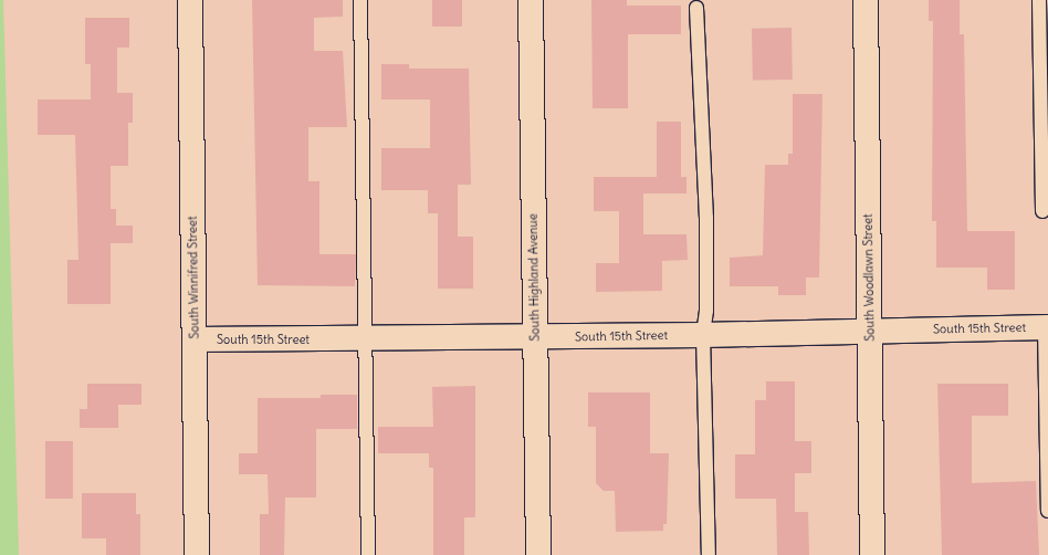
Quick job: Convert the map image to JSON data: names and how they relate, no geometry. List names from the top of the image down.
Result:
{
  "streets": {
    "street": [
      "South Winnifred Street",
      "South Highland Avenue",
      "South Woodlawn Street",
      "South 15th Street"
    ]
  },
  "crossings": [
    ["South Winnifred Street", "South 15th Street"],
    ["South Highland Avenue", "South 15th Street"],
    ["South Woodlawn Street", "South 15th Street"]
  ]
}
